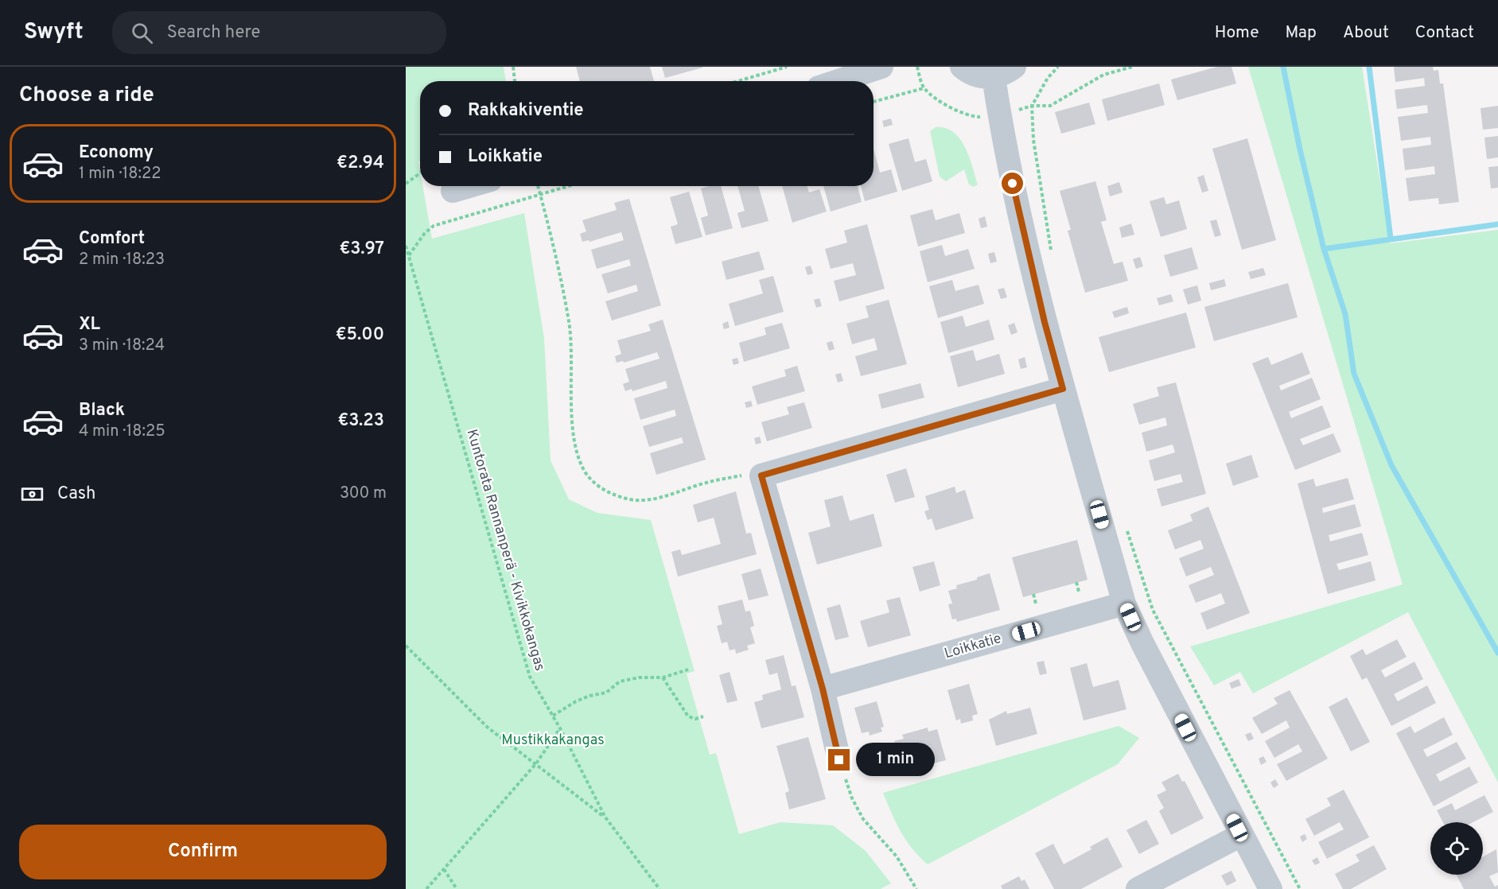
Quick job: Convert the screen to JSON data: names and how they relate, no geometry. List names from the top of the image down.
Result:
{
  "streets": {
    "street": ["Loikkatie"],
    "path": ["Kuntorata Rannanperä - Kivikkokangas"]
  },
  "parks": ["Mustikkakangas"],
  "page": {
    "header": "Swyft",
    "search": "Search here",
    "nav": [
      "Home",
      "Map",
      "About",
      "Contact"
    ],
    "heading": "Choose a ride",
    "banner": ["Rakkakiventie", "Loikkatie"],
    "list": [
      {
        "name": "Economy",
        "note": "1 min · 18:22",
        "value": "€2.94"
      },
      {
        "name": "Comfort",
        "note": "2 min · 18:23",
        "value": "€3.97"
      },
      {
        "name": "XL",
        "note": "3 min · 18:24",
        "value": "€5.00"
      },
      {
        "name": "Black",
        "note": "4 min · 18:25",
        "value": "€3.23"
      }
    ],
    "pay": ["Cash", "300 m"],
    "bubble": "1 min",
    "buttons": "Confirm"
  }
}
